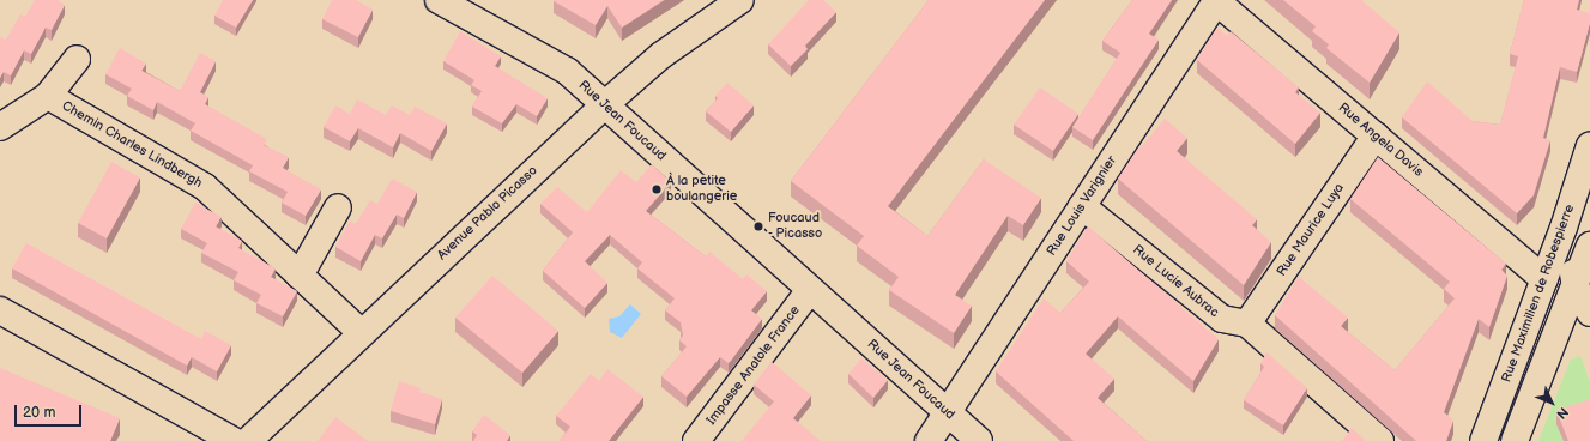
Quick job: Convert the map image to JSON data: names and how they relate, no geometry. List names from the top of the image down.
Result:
{
  "streets": {
    "street": [
      "Rue Jean Foucaud",
      "Rue Angela Davis",
      "Chemin Charles Lindbergh",
      "Rue Louis Varignier",
      "Avenue Pablo Picasso",
      "Rue Maurice Luya",
      "Rue Lucie Aubrac",
      "Rue Maximilien de Robespierre",
      "Impasse Anatole France"
    ]
  },
  "crossings": [
    ["Rue Jean Foucaud", "Rue Louis Varignier"],
    ["Rue Jean Foucaud", "Avenue Pablo Picasso"],
    ["Rue Jean Foucaud", "Impasse Anatole France"],
    ["Rue Angela Davis", "Rue Louis Varignier"],
    ["Rue Angela Davis", "Rue Maurice Luya"],
    ["Rue Angela Davis", "Rue Maximilien de Robespierre"],
    ["Chemin Charles Lindbergh", "Avenue Pablo Picasso"],
    ["Rue Louis Varignier", "Rue Lucie Aubrac"],
    ["Rue Maurice Luya", "Rue Lucie Aubrac"]
  ],
  "places": ["À la petite boulangerie", "Foucaud - Picasso"],
  "scale_bar": "20 m",
  "north": "bottom right"
}
